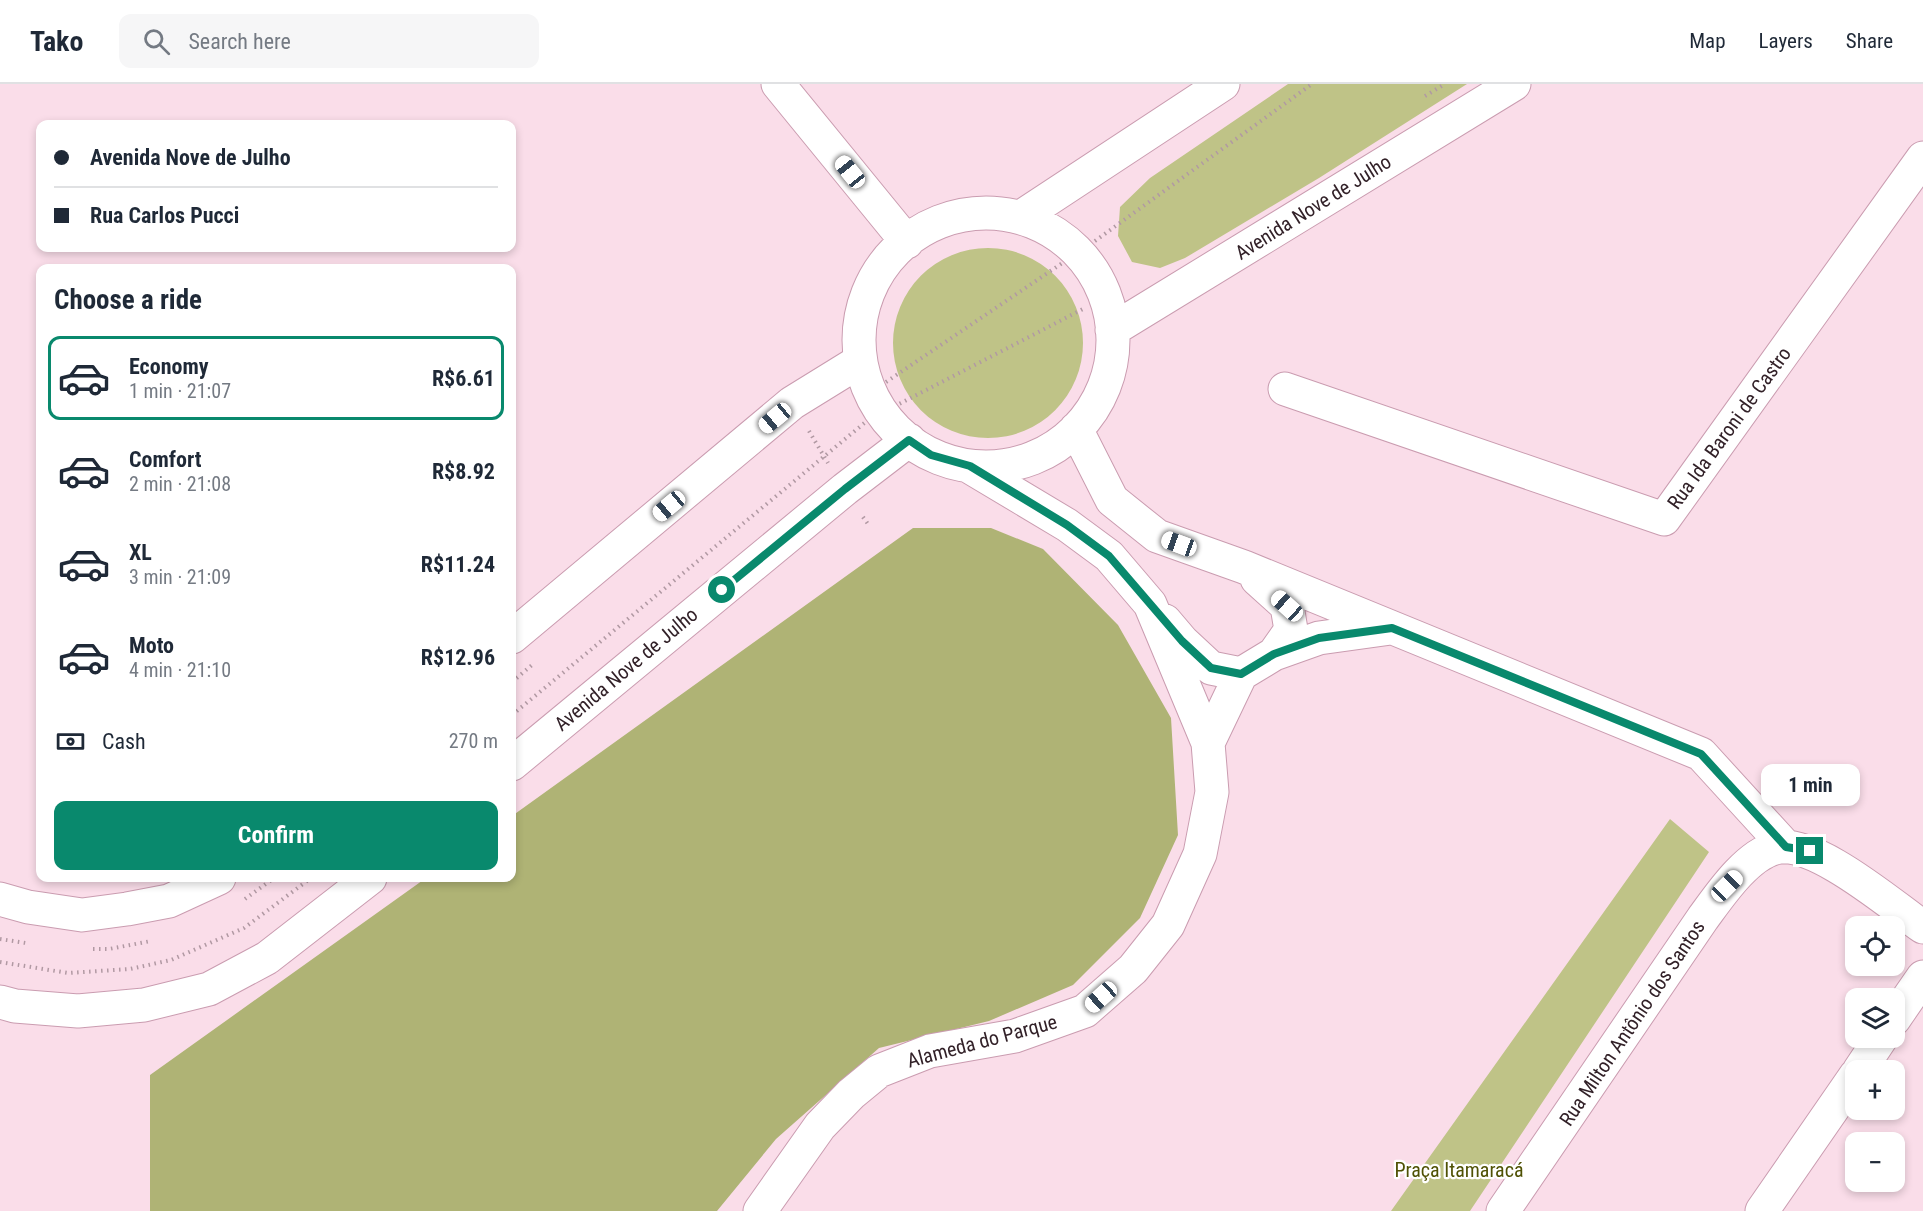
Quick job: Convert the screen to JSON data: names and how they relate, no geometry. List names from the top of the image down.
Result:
{
  "streets": {
    "street": [
      "Avenida Nove de Julho",
      "Rua Ida Baroni de Castro",
      "Rua Milton Antônio dos Santos",
      "Alameda do Parque"
    ]
  },
  "parks": ["Praça Itamaracá"],
  "page": {
    "header": "Tako",
    "search": "Search here",
    "nav": ["Map", "Layers", "Share"],
    "banner": ["Avenida Nove de Julho", "Rua Carlos Pucci"],
    "heading": "Choose a ride",
    "list": [
      {
        "name": "Economy",
        "note": "1 min · 21:07",
        "value": "R$6.61"
      },
      {
        "name": "Comfort",
        "note": "2 min · 21:08",
        "value": "R$8.92"
      },
      {
        "name": "XL",
        "note": "3 min · 21:09",
        "value": "R$11.24"
      },
      {
        "name": "Moto",
        "note": "4 min · 21:10",
        "value": "R$12.96"
      }
    ],
    "pay": ["Cash", "270 m"],
    "bubble": "1 min",
    "buttons": "Confirm",
    "map_buttons": ["+", "−"]
  }
}
